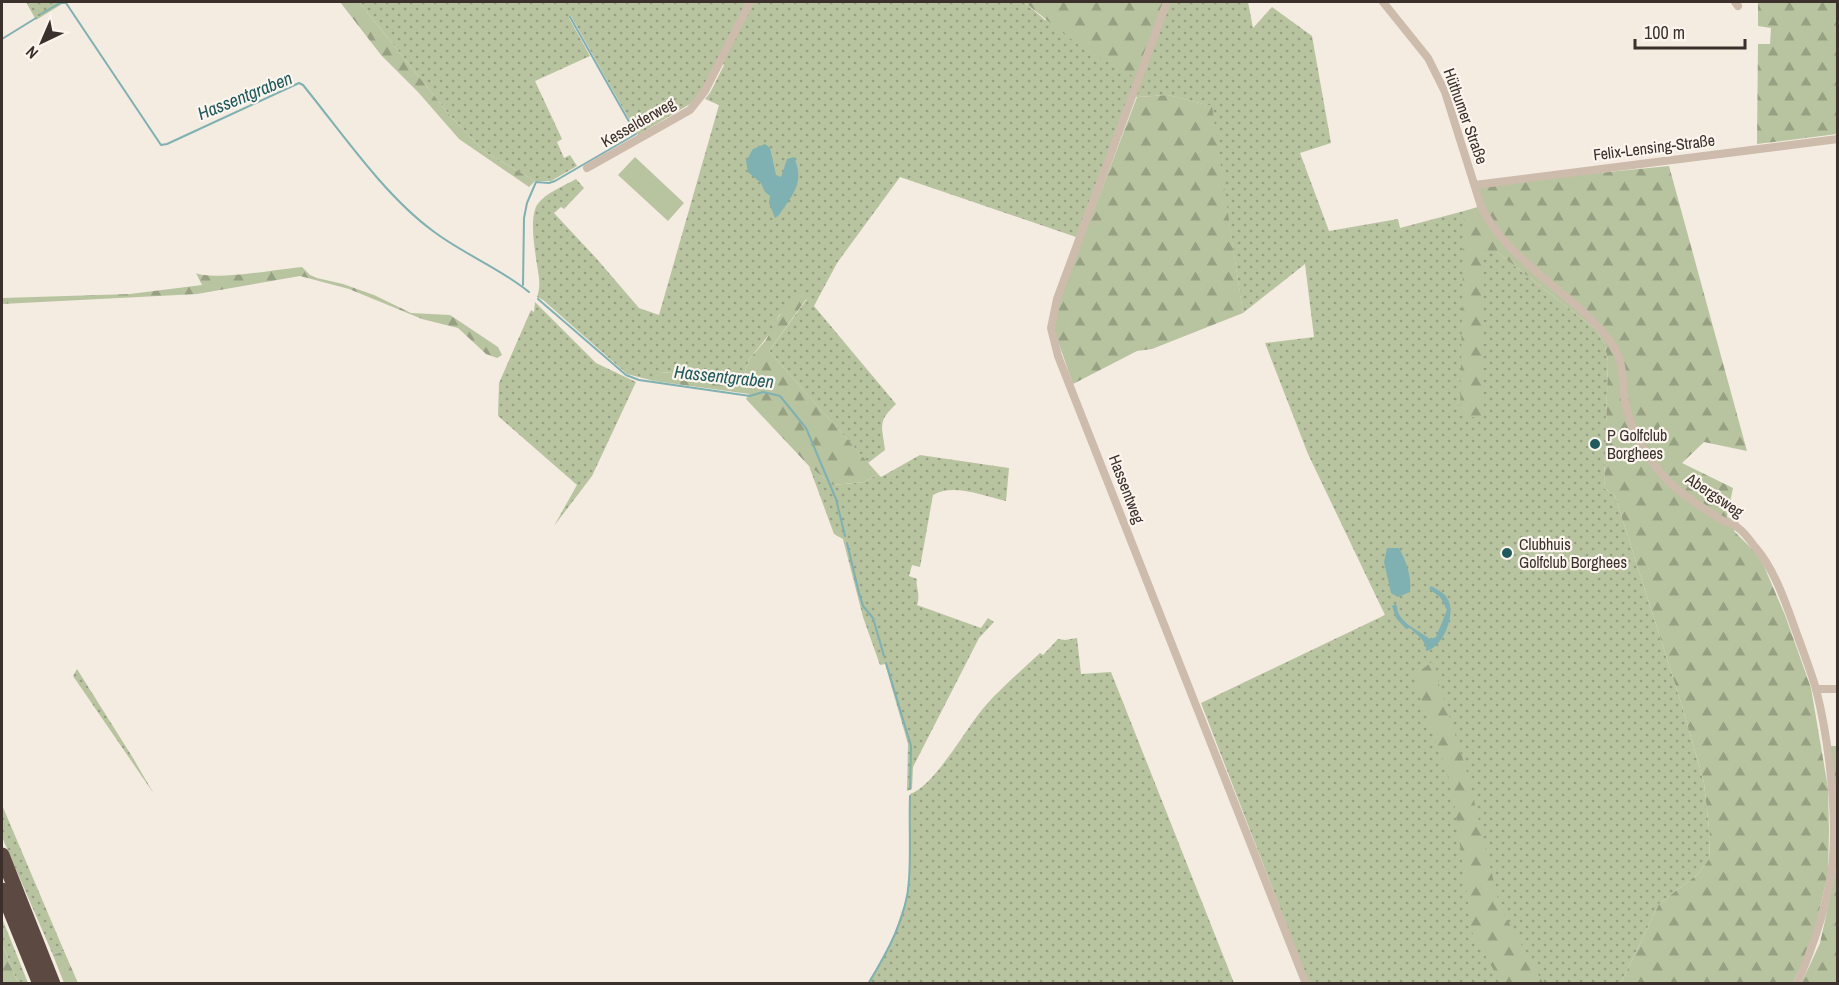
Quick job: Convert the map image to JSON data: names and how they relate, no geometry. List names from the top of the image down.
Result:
{
  "streets": {
    "street": [
      "Hüthumer Straße",
      "Kesselderweg",
      "Felix-Lensing-Straße",
      "Hassentweg",
      "Abergsweg"
    ]
  },
  "crossings": [
    ["Hüthumer Straße", "Felix-Lensing-Straße"],
    ["Hüthumer Straße", "Abergsweg"],
    ["Felix-Lensing-Straße", "Abergsweg"]
  ],
  "water": ["Hassentgraben"],
  "places": ["P Golfclub Borghees", "Clubhuis Golfclub Borghees"],
  "scale_bar": "100 m",
  "north": "bottom left"
}
